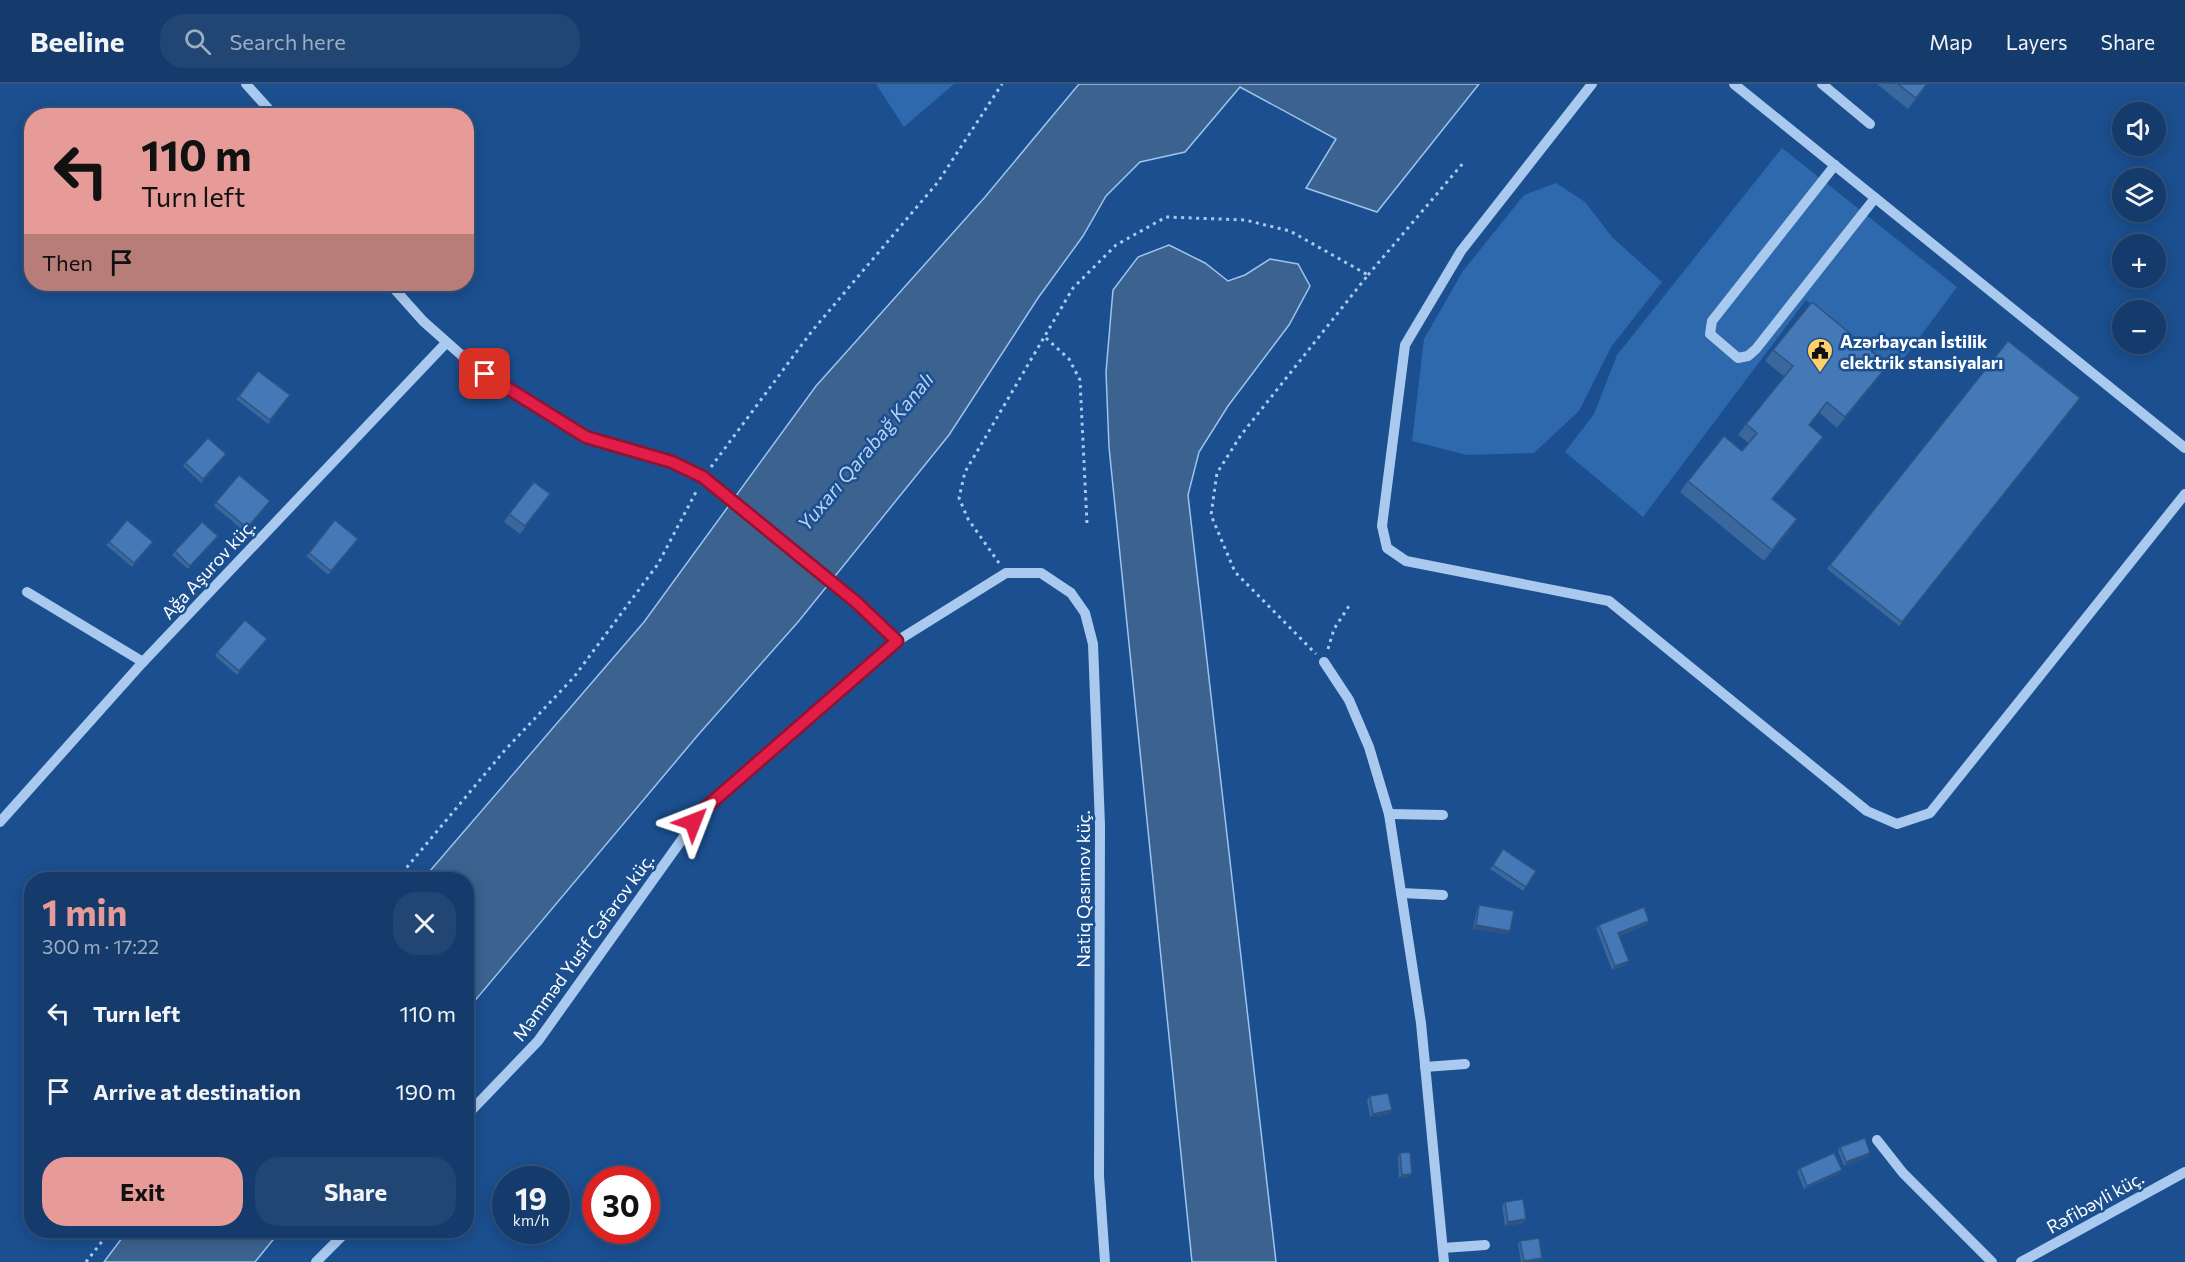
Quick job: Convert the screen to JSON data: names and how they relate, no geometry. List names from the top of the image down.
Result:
{
  "streets": {
    "street": [
      "Ağa Aşurov küç.",
      "Natiq Qasımov küç.",
      "Məmməd Yusif Cəfərov küç.",
      "Rəfibəyli küç."
    ]
  },
  "crossings": [
    ["Natiq Qasımov küç.", "Məmməd Yusif Cəfərov küç."]
  ],
  "water": ["Yuxarı Qarabağ Kanalı"],
  "places": {
    "public building": ["Azərbaycan İstilik elektrik stansiyaları"]
  },
  "page": {
    "header": "Beeline",
    "search": "Search here",
    "nav": ["Map", "Layers", "Share"],
    "map_buttons": ["+", "−"],
    "turn": ["110 m", "Turn left"],
    "then": "Then",
    "heading": ["1 min", "300 m · 17:22"],
    "list": [
      {
        "name": "Turn left",
        "value": "110 m"
      },
      {
        "name": "Arrive at destination",
        "value": "190 m"
      }
    ],
    "buttons": ["Exit", "Share"],
    "speed": "19 km/h",
    "limit": "30"
  }
}
